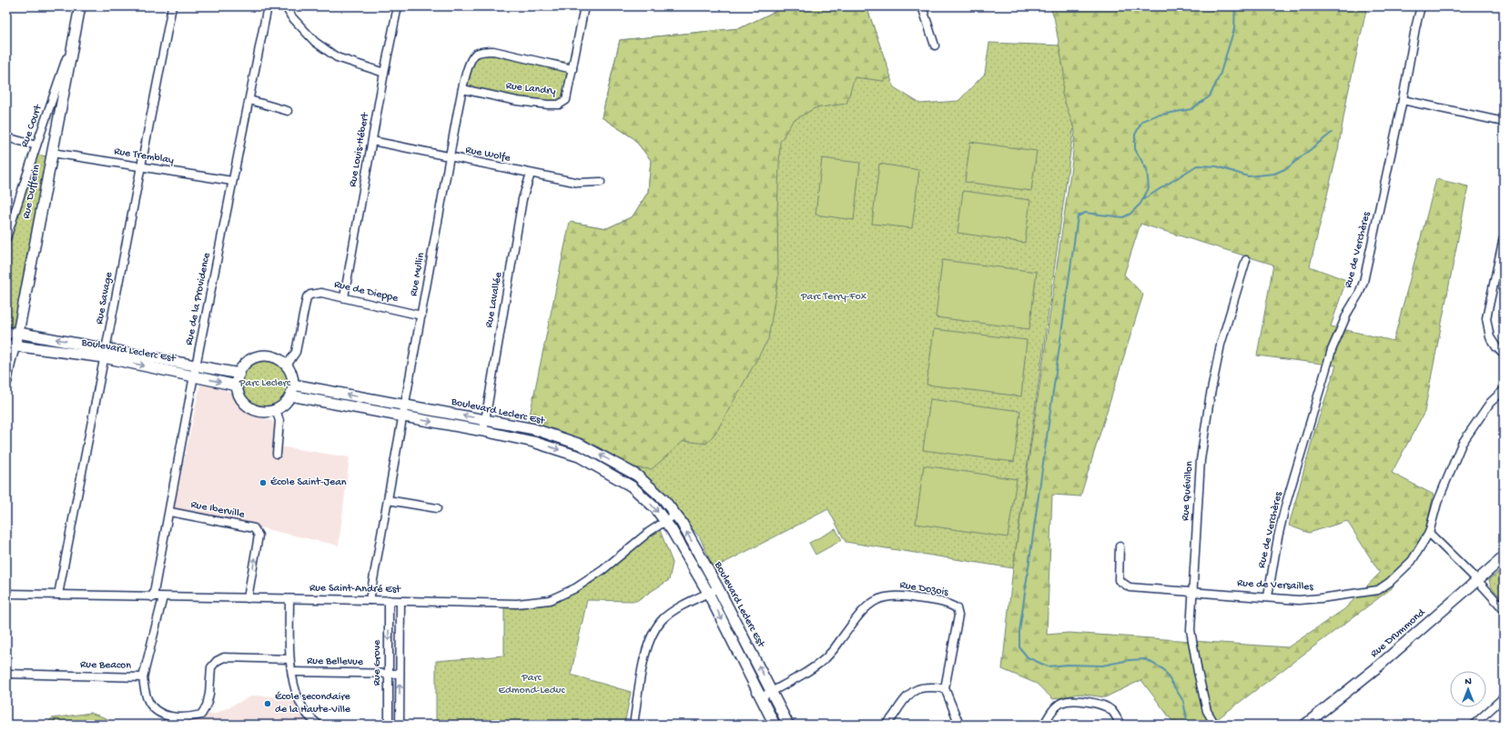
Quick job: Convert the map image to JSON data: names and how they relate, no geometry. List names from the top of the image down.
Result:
{
  "streets": {
    "street": [
      "Rue Landry",
      "Rue Court",
      "Rue Louis-Hébert",
      "Rue Wolfe",
      "Rue Tremblay",
      "Rue Dufferin",
      "Rue de Verchères",
      "Rue Mullin",
      "Rue de Dieppe",
      "Rue Savage",
      "Rue de la Providence",
      "Rue Lavallée",
      "Boulevard Leclerc Est",
      "Rue Quévillon",
      "Rue Iberville",
      "Rue de Versailles",
      "Rue Saint-André Est",
      "Rue Dozois",
      "Rue Drummond",
      "Rue Bellevue",
      "Rue Grove",
      "Rue Beacon"
    ]
  },
  "crossings": [
    ["Rue Landry", "Rue Mullin"],
    ["Rue Court", "Rue Dufferin"],
    ["Rue Louis-Hébert", "Rue Wolfe"],
    ["Rue Louis-Hébert", "Rue de Dieppe"],
    ["Rue Wolfe", "Rue Mullin"],
    ["Rue Wolfe", "Rue Lavallée"],
    ["Rue Tremblay", "Rue Dufferin"],
    ["Rue Tremblay", "Rue Savage"],
    ["Rue Tremblay", "Rue de la Providence"],
    ["Rue Dufferin", "Boulevard Leclerc Est"],
    ["Rue de Verchères", "Rue de Versailles"],
    ["Rue Mullin", "Rue de Dieppe"],
    ["Rue Mullin", "Boulevard Leclerc Est"],
    ["Rue Mullin", "Rue Saint-André Est"],
    ["Rue de Dieppe", "Boulevard Leclerc Est"],
    ["Rue Savage", "Boulevard Leclerc Est"],
    ["Rue Savage", "Rue Saint-André Est"],
    ["Rue de la Providence", "Boulevard Leclerc Est"],
    ["Rue de la Providence", "Rue Iberville"],
    ["Rue de la Providence", "Rue Saint-André Est"],
    ["Rue Lavallée", "Boulevard Leclerc Est"],
    ["Boulevard Leclerc Est", "Rue Saint-André Est"],
    ["Boulevard Leclerc Est", "Rue Dozois"],
    ["Rue Quévillon", "Rue de Versailles"],
    ["Rue Iberville", "Rue Saint-André Est"],
    ["Rue Saint-André Est", "Rue Grove"],
    ["Rue Saint-André Est", "Rue Beacon"],
    ["Rue Bellevue", "Rue Grove"]
  ],
  "parks": ["Parc Terry-Fox", "Parc Leclerc", "Parc Edmond-Leduc"],
  "places": ["École Saint-Jean", "École secondaire de la Haute-Ville"],
  "north": "top"
}
